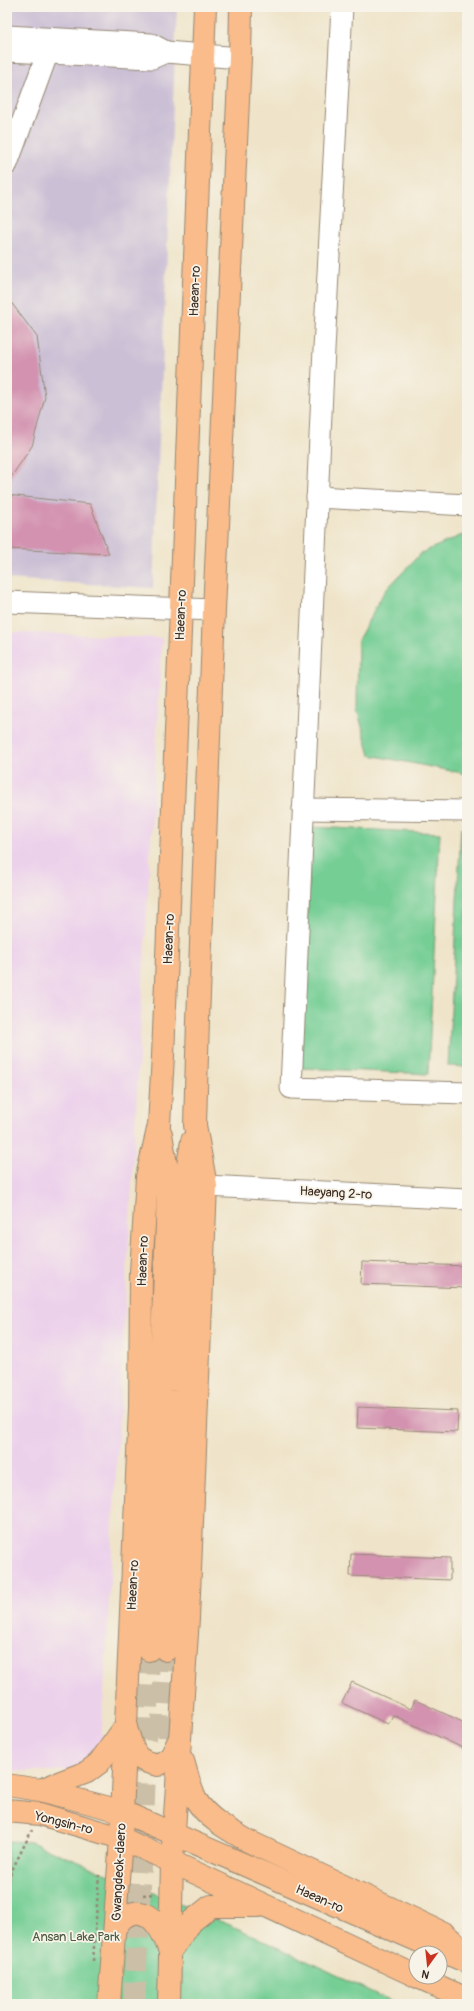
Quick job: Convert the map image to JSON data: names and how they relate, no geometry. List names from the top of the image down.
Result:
{
  "streets": {
    "main road": ["Haean-ro", "Yongsin-ro", "Gwangdeok-daero"],
    "street": ["Haeyang 2-ro"]
  },
  "crossings": [
    ["Haean-ro", "Yongsin-ro"],
    ["Haean-ro", "Gwangdeok-daero"],
    ["Yongsin-ro", "Gwangdeok-daero"]
  ],
  "parks": ["Ansan Lake Park"],
  "north": "bottom"
}
